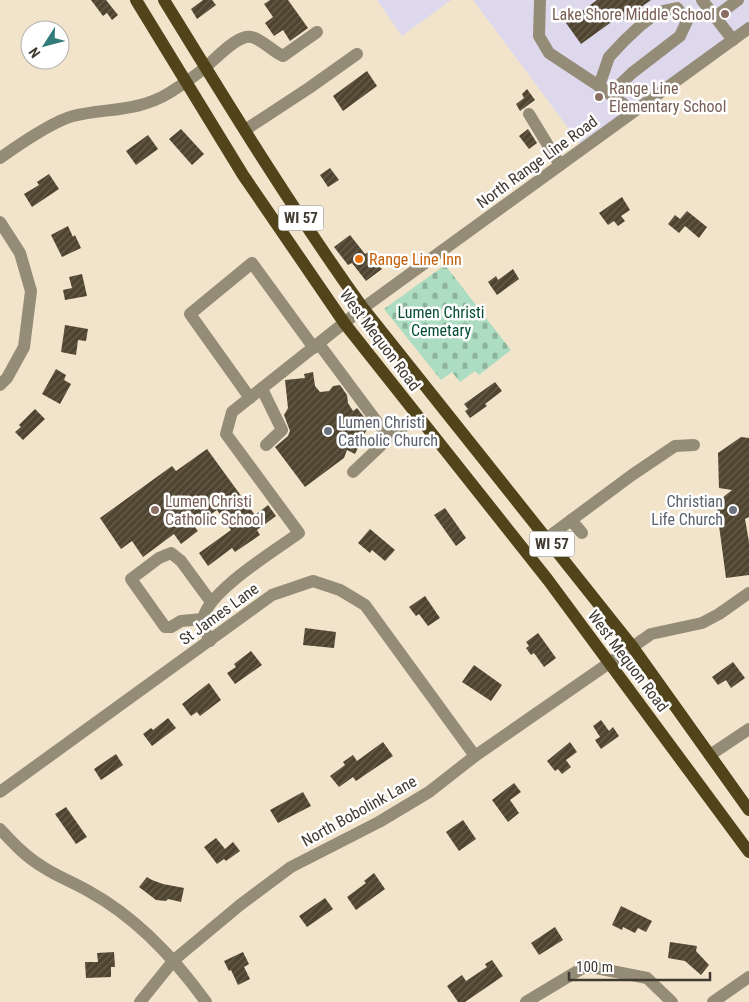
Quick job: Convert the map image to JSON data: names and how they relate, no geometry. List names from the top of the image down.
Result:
{
  "streets": {
    "main road": ["WI 57", "West Mequon Road"],
    "street": ["North Range Line Road", "St James Lane", "North Bobolink Lane"]
  },
  "crossings": [
    ["North Range Line Road", "West Mequon Road"],
    ["West Mequon Road", "North Bobolink Lane"],
    ["St James Lane", "North Bobolink Lane"]
  ],
  "parks": ["Lumen Christi Cemetary"],
  "places": [
    "Lake Shore Middle School",
    "Range Line Elementary School",
    "Range Line Inn",
    "Lumen Christi Catholic Church",
    "Lumen Christi Catholic School",
    "Christian Life Church"
  ],
  "scale_bar": "100 m",
  "north": "bottom left"
}
